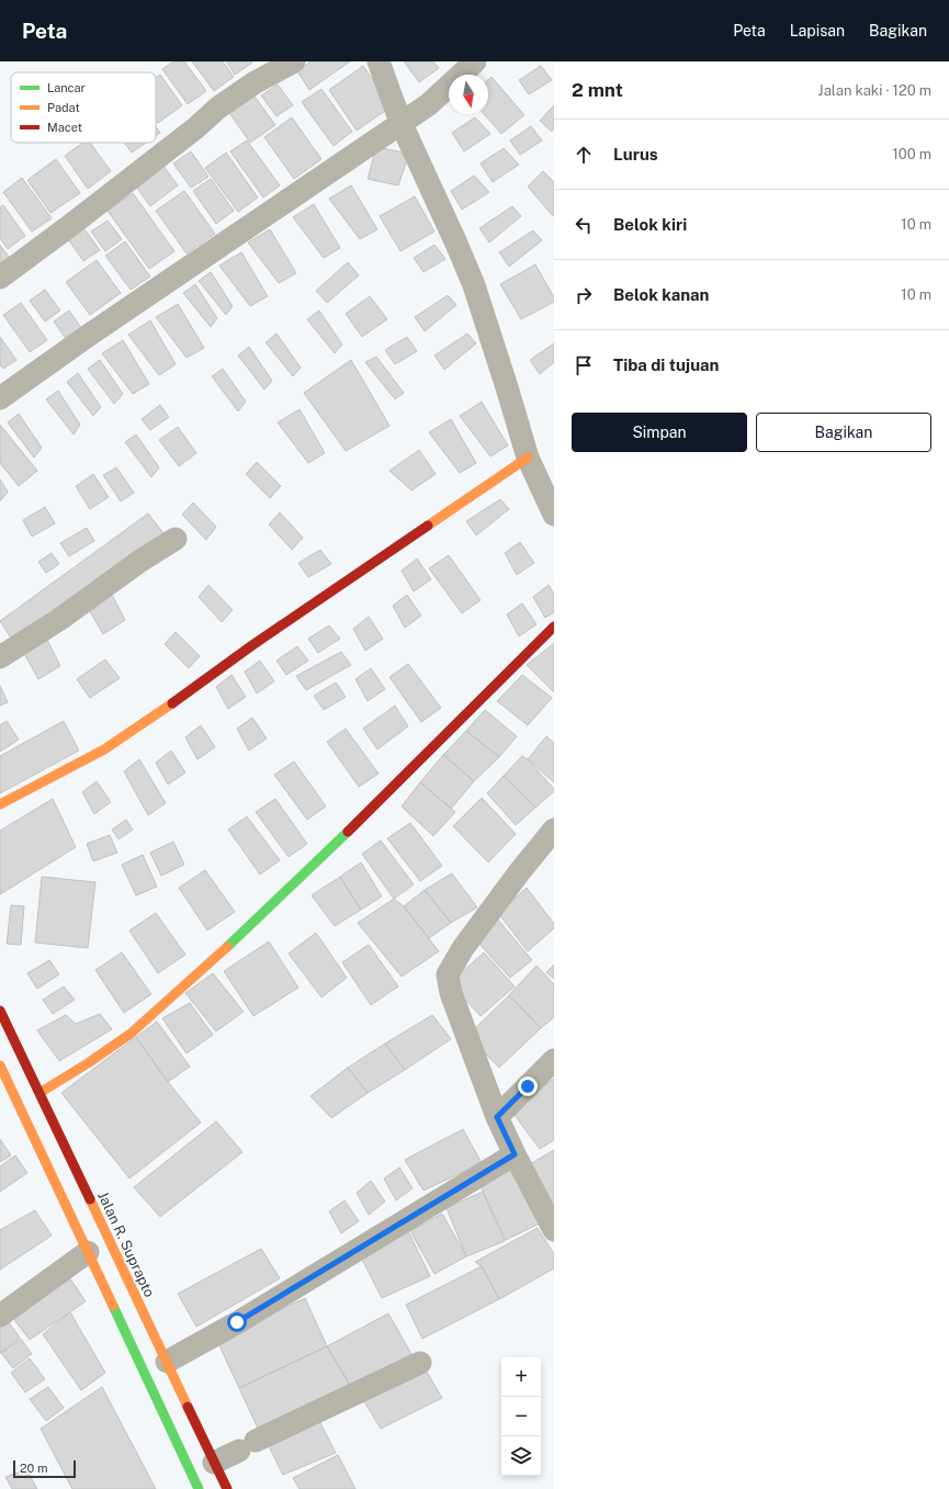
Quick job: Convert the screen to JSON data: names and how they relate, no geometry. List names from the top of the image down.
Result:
{
  "streets": {
    "main road": ["Jalan R. Suprapto"]
  },
  "legend": ["Lancar", "Padat", "Macet"],
  "scale_bar": "20 m",
  "north": "bottom",
  "page": {
    "header": "Peta",
    "nav": ["Peta", "Lapisan", "Bagikan"],
    "heading": ["2 mnt", "Jalan kaki · 120 m"],
    "list": [
      ["Lurus", "100 m"],
      ["Belok kiri", "10 m"],
      ["Belok kanan", "10 m"],
      "Tiba di tujuan"
    ],
    "buttons": ["Simpan", "Bagikan"],
    "map_buttons": ["+", "−"],
    "scale": "20 m"
  }
}
